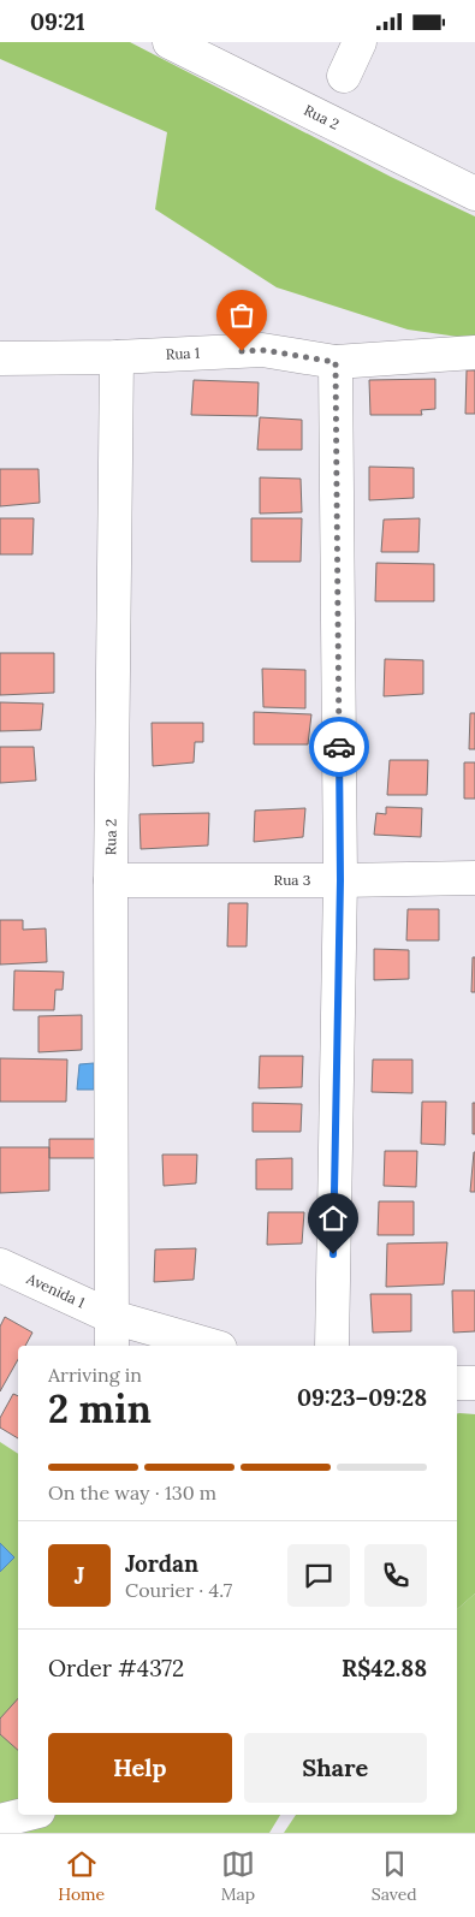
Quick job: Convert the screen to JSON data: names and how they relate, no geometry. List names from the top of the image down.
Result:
{
  "streets": {
    "street": [
      "Rua 2",
      "Rua 1",
      "Rua 3",
      "Avenida 1"
    ]
  },
  "crossings": [
    ["Rua 2", "Rua 1"],
    ["Rua 2", "Rua 3"],
    ["Rua 2", "Avenida 1"]
  ],
  "page": {
    "status": "09:21",
    "heading": ["2 min", "Arriving in", "09:23–09:28"],
    "panel": [
      "Jordan",
      "Courier · 4.7",
      "Order #4372",
      "R$42.88"
    ],
    "bar": "On the way · 130 m",
    "round": "J",
    "buttons": ["Help", "Share"],
    "tabs": ["Home", "Map", "Saved"]
  }
}
